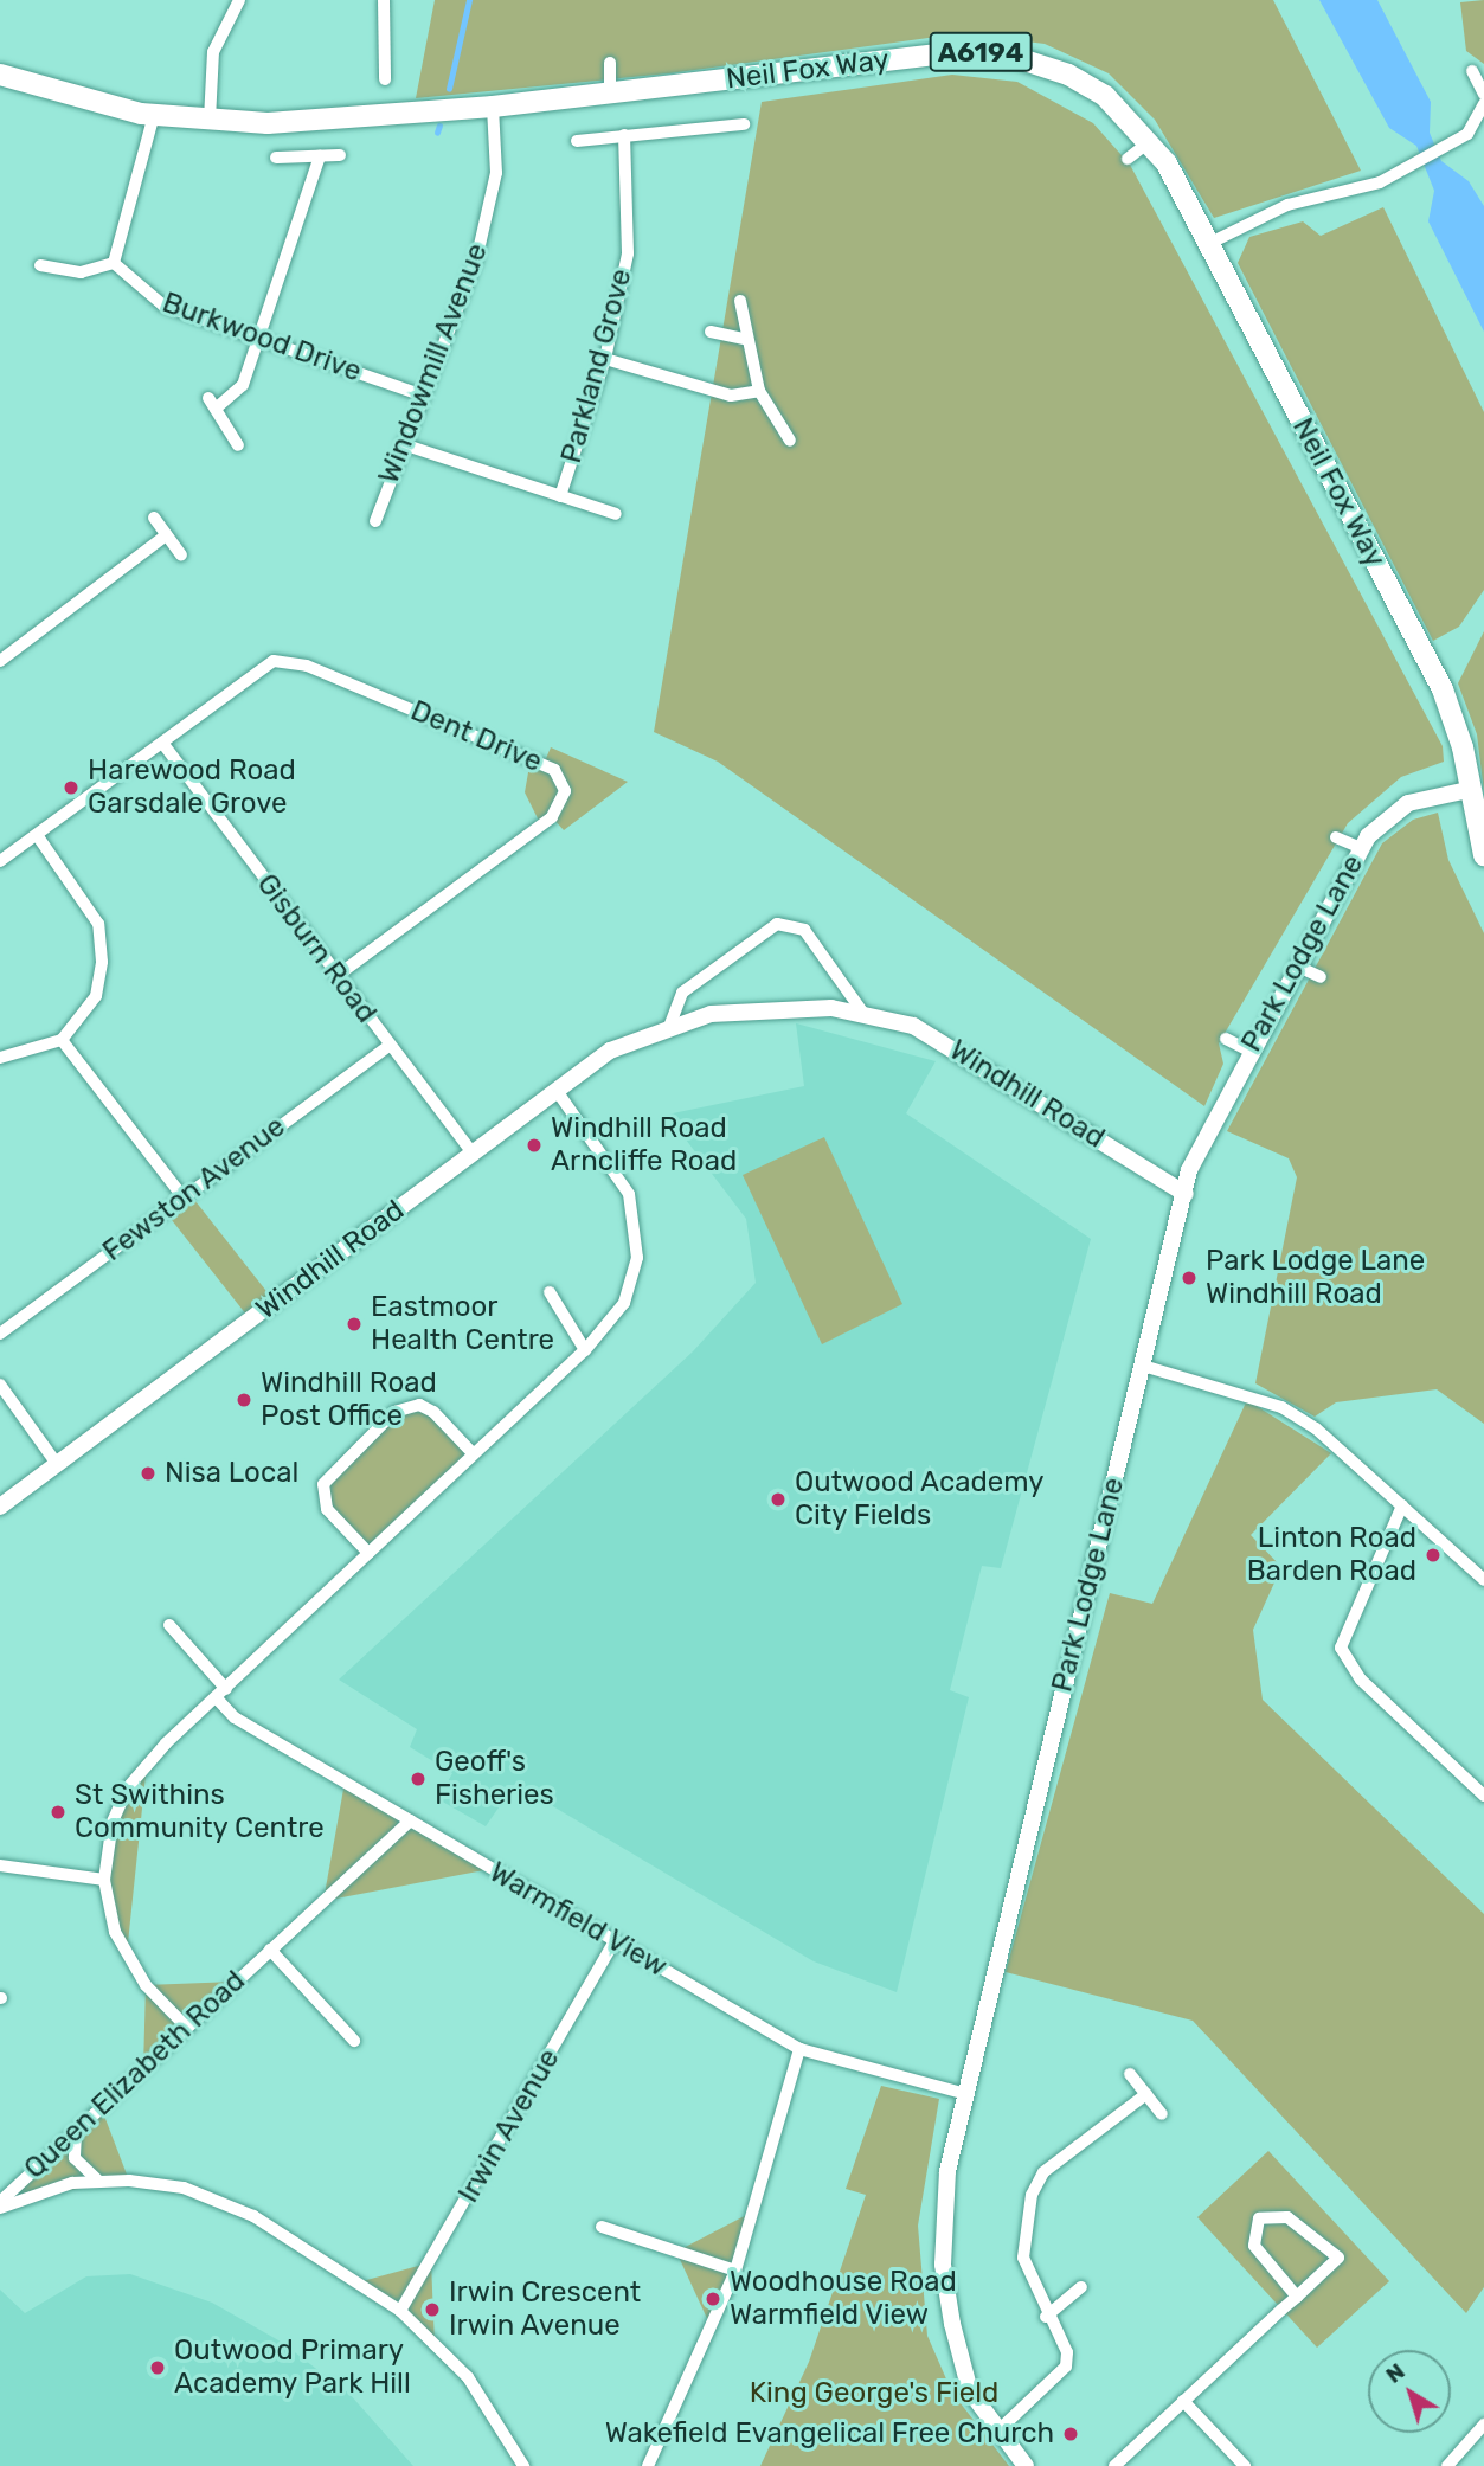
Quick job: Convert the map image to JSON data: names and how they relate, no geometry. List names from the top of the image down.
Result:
{
  "streets": {
    "main road": ["A6194", "Neil Fox Way"],
    "street": [
      "Burkwood Drive",
      "Windowmill Avenue",
      "Parkland Grove",
      "Dent Drive",
      "Gisburn Road",
      "Park Lodge Lane",
      "Windhill Road",
      "Fewston Avenue",
      "Warmfield View",
      "Queen Elizabeth Road",
      "Irwin Avenue"
    ]
  },
  "crossings": [
    ["Neil Fox Way", "Windowmill Avenue"],
    ["Neil Fox Way", "Park Lodge Lane"],
    ["Burkwood Drive", "Windowmill Avenue"],
    ["Dent Drive", "Gisburn Road"],
    ["Gisburn Road", "Windhill Road"],
    ["Gisburn Road", "Fewston Avenue"],
    ["Park Lodge Lane", "Windhill Road"],
    ["Park Lodge Lane", "Warmfield View"],
    ["Warmfield View", "Queen Elizabeth Road"],
    ["Warmfield View", "Irwin Avenue"]
  ],
  "parks": ["King George's Field"],
  "places": [
    "Harewood Road Garsdale Grove",
    "Windhill Road Arncliffe Road",
    "Park Lodge Lane Windhill Road",
    "Eastmoor Health Centre",
    "Windhill Road Post Office",
    "Nisa Local",
    "Outwood Academy City Fields",
    "Linton Road Barden Road",
    "Geoff's Fisheries",
    "St Swithins Community Centre",
    "Woodhouse Road Warmfield View",
    "Irwin Crescent Irwin Avenue",
    "Outwood Primary Academy Park Hill",
    "Wakefield Evangelical Free Church"
  ],
  "north": "top left"
}
